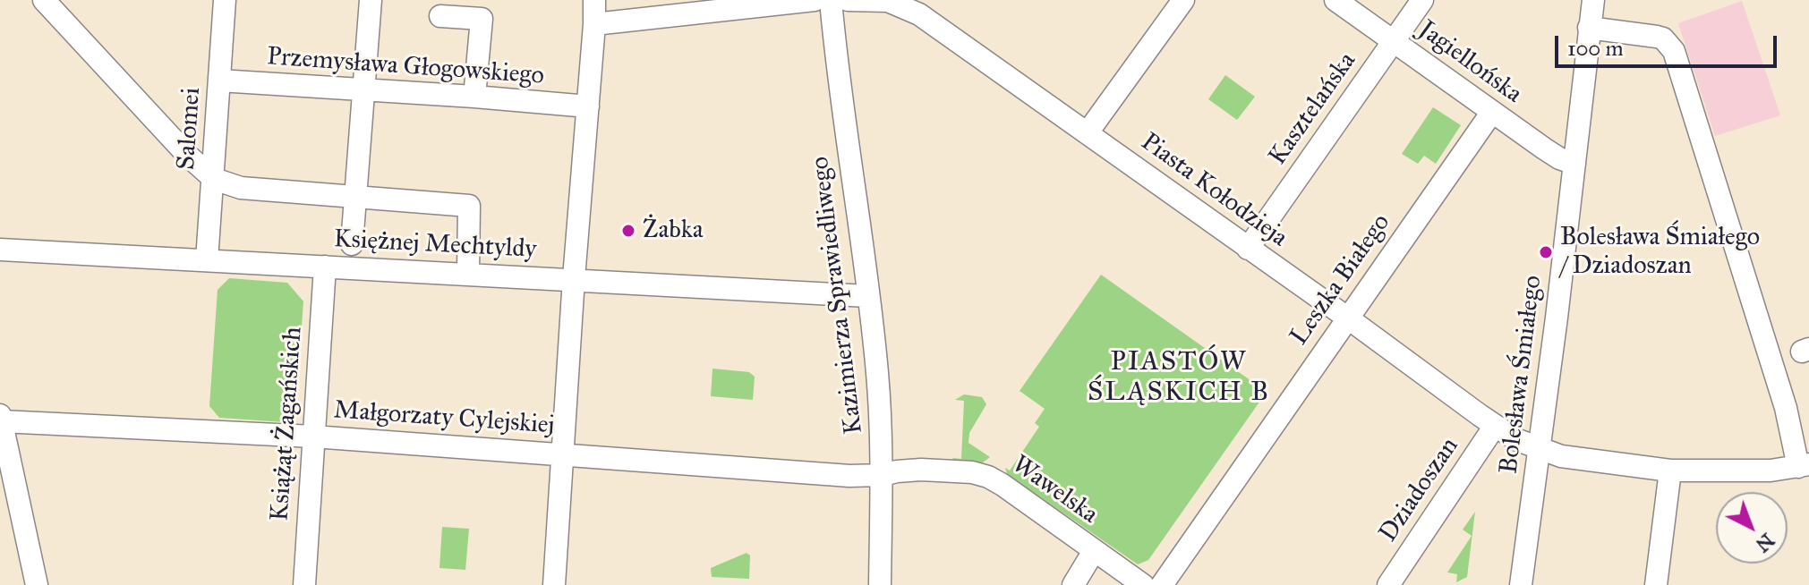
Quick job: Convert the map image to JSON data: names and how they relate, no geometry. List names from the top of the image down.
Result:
{
  "streets": {
    "street": [
      "Jagiellońska",
      "Przemysława Głogowskiego",
      "Kasztelańska",
      "Salomei",
      "Piasta Kołodzieja",
      "Księżnej Mechtyldy",
      "Leszka Białego",
      "Kazimierza Sprawiedliwego",
      "Bolesława Śmiałego",
      "Małgorzaty Cylejskiej",
      "Książąt Żagańskich",
      "Wawelska",
      "Dziadoszan"
    ]
  },
  "crossings": [
    ["Jagiellońska", "Kasztelańska"],
    ["Jagiellońska", "Leszka Białego"],
    ["Jagiellońska", "Bolesława Śmiałego"],
    ["Przemysława Głogowskiego", "Salomei"],
    ["Kasztelańska", "Piasta Kołodzieja"],
    ["Salomei", "Księżnej Mechtyldy"],
    ["Piasta Kołodzieja", "Leszka Białego"],
    ["Piasta Kołodzieja", "Bolesława Śmiałego"],
    ["Piasta Kołodzieja", "Dziadoszan"],
    ["Księżnej Mechtyldy", "Kazimierza Sprawiedliwego"],
    ["Księżnej Mechtyldy", "Książąt Żagańskich"],
    ["Kazimierza Sprawiedliwego", "Małgorzaty Cylejskiej"],
    ["Kazimierza Sprawiedliwego", "Wawelska"],
    ["Małgorzaty Cylejskiej", "Książąt Żagańskich"],
    ["Małgorzaty Cylejskiej", "Wawelska"]
  ],
  "districts": ["PIASTÓW ŚLĄSKICH B"],
  "places": ["Żabka", "Bolesława Śmiałego / Dziadoszan"],
  "scale_bar": "100 m",
  "north": "bottom right"
}
